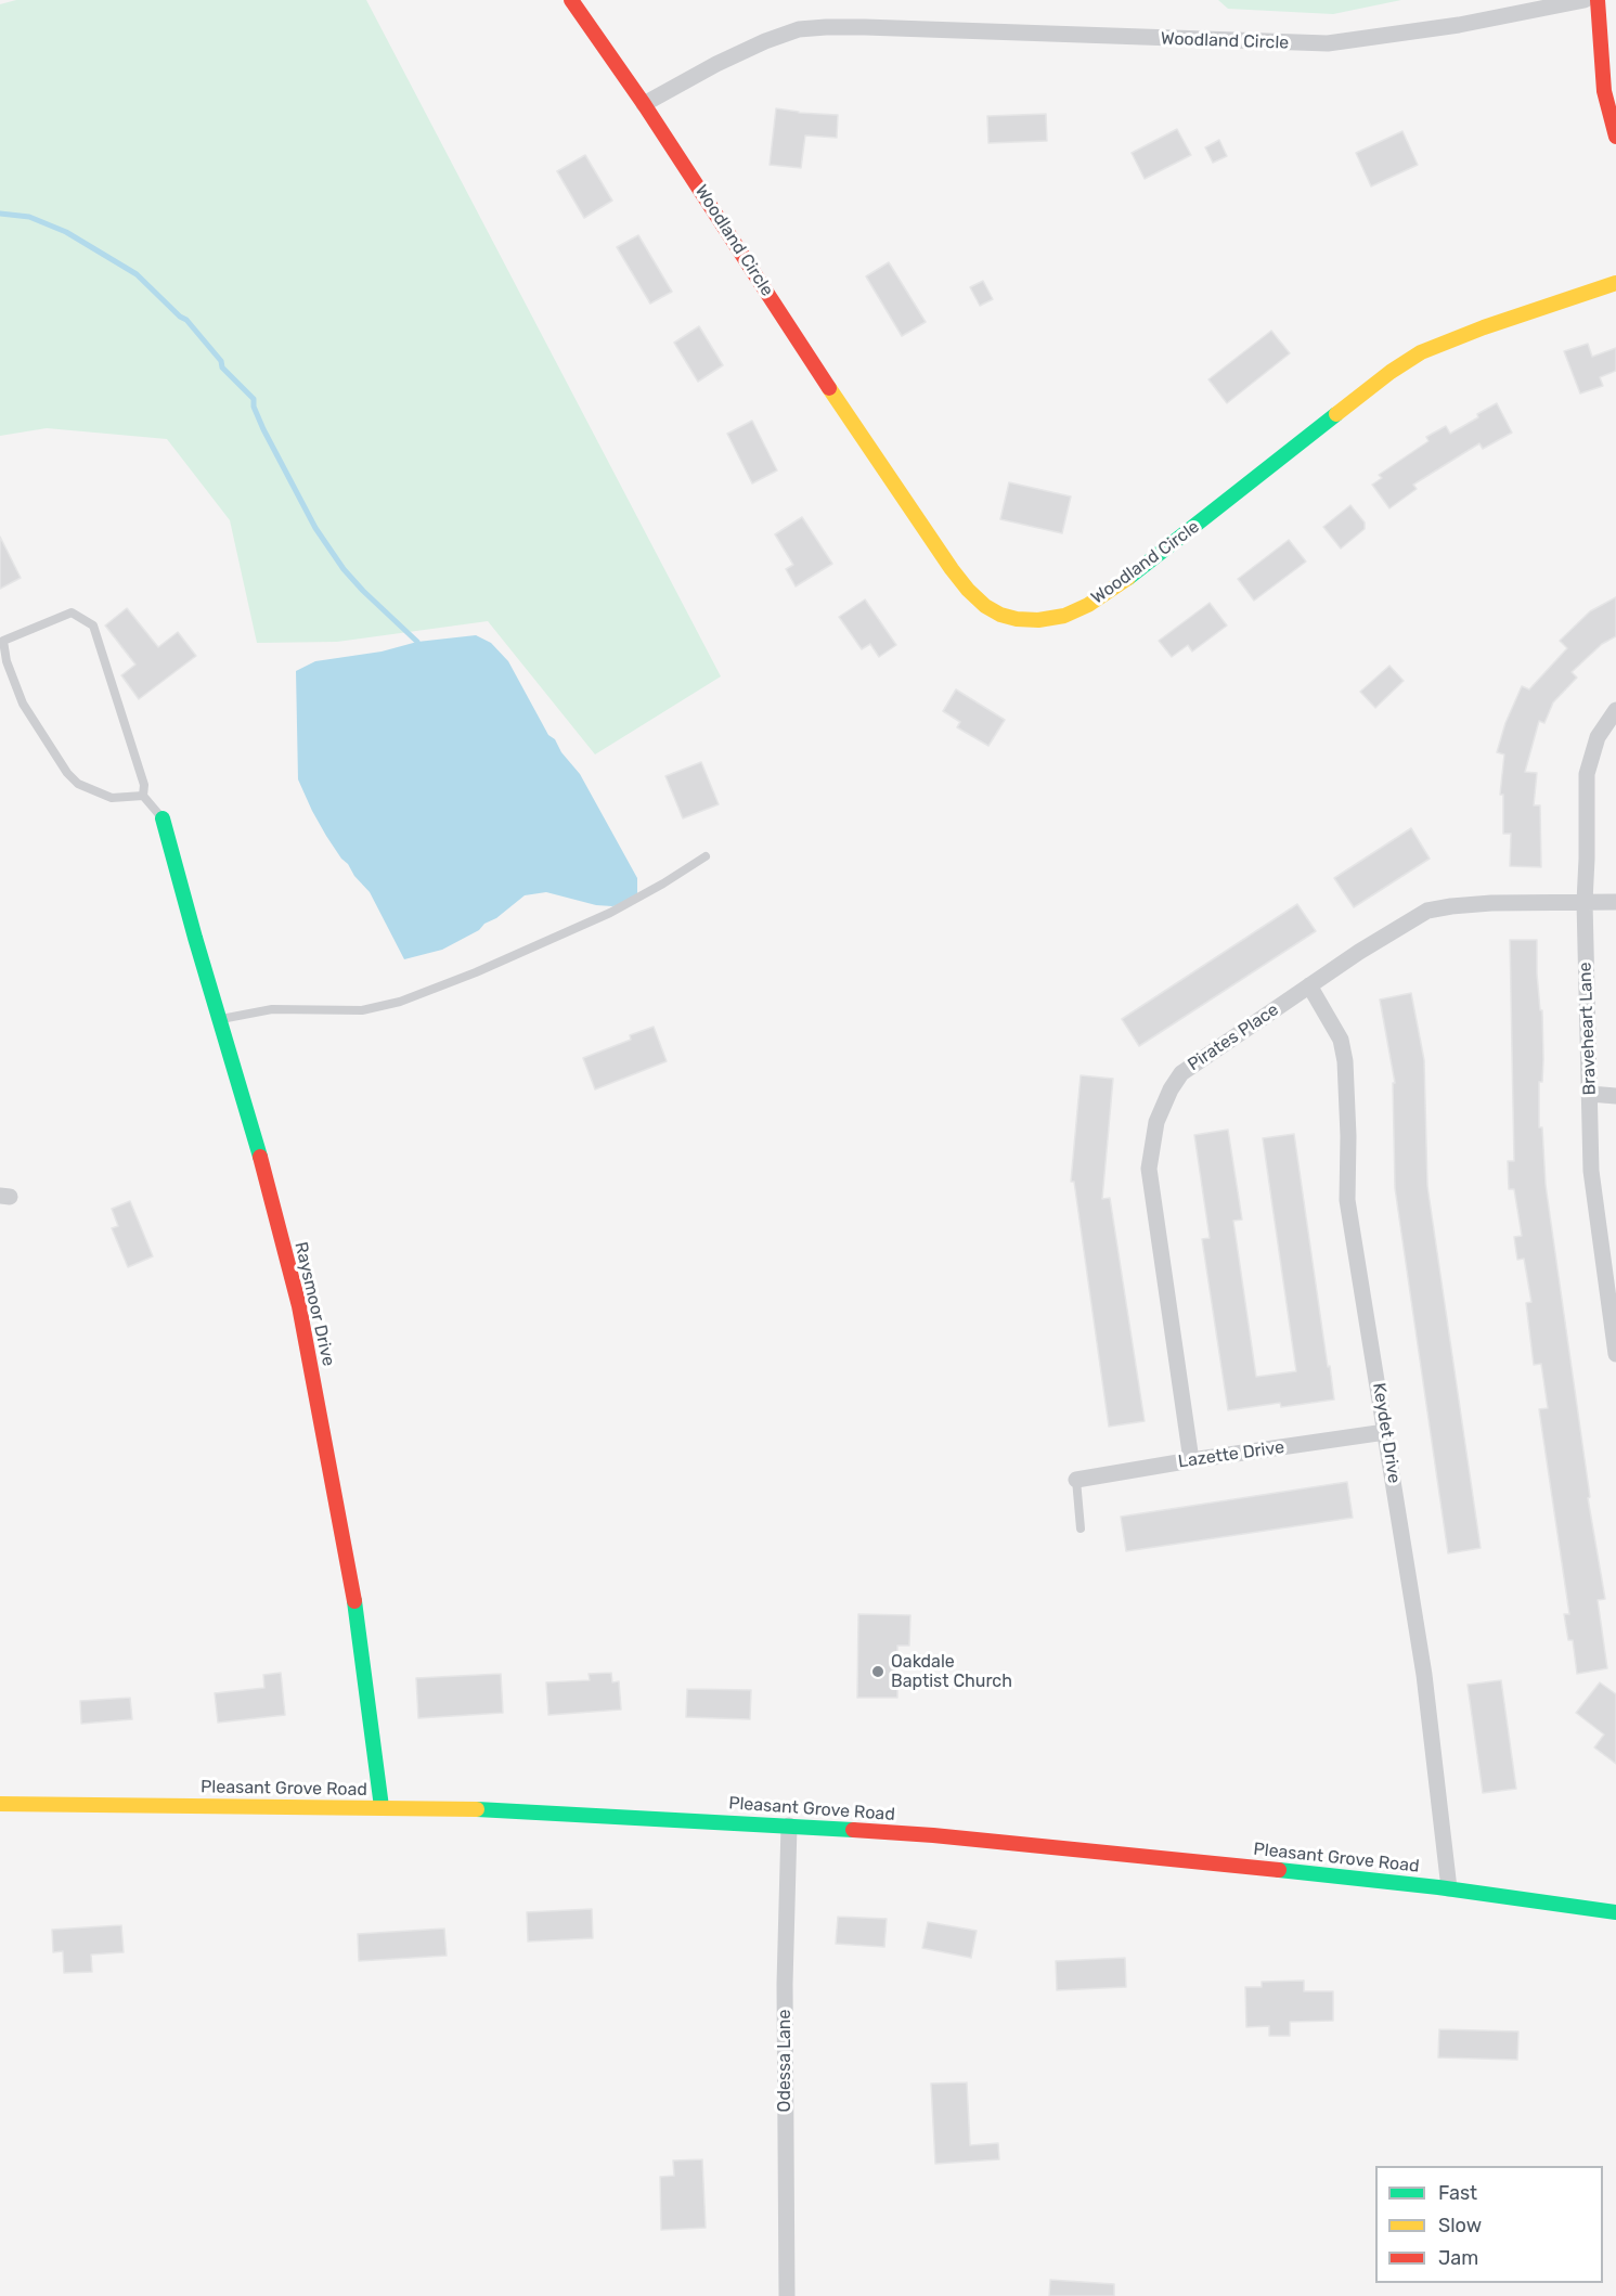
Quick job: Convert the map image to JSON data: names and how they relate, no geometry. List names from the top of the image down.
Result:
{
  "streets": {
    "street": [
      "Woodland Circle",
      "Braveheart Lane",
      "Pirates Place",
      "Raysmoor Drive",
      "Keydet Drive",
      "Lazette Drive",
      "Pleasant Grove Road",
      "Odessa Lane"
    ]
  },
  "crossings": [
    ["Braveheart Lane", "Pirates Place"],
    ["Pirates Place", "Keydet Drive"],
    ["Pirates Place", "Lazette Drive"],
    ["Raysmoor Drive", "Pleasant Grove Road"],
    ["Keydet Drive", "Lazette Drive"],
    ["Keydet Drive", "Pleasant Grove Road"],
    ["Pleasant Grove Road", "Odessa Lane"]
  ],
  "places": ["Oakdale Baptist Church"],
  "legend": ["Fast", "Slow", "Jam"]
}
